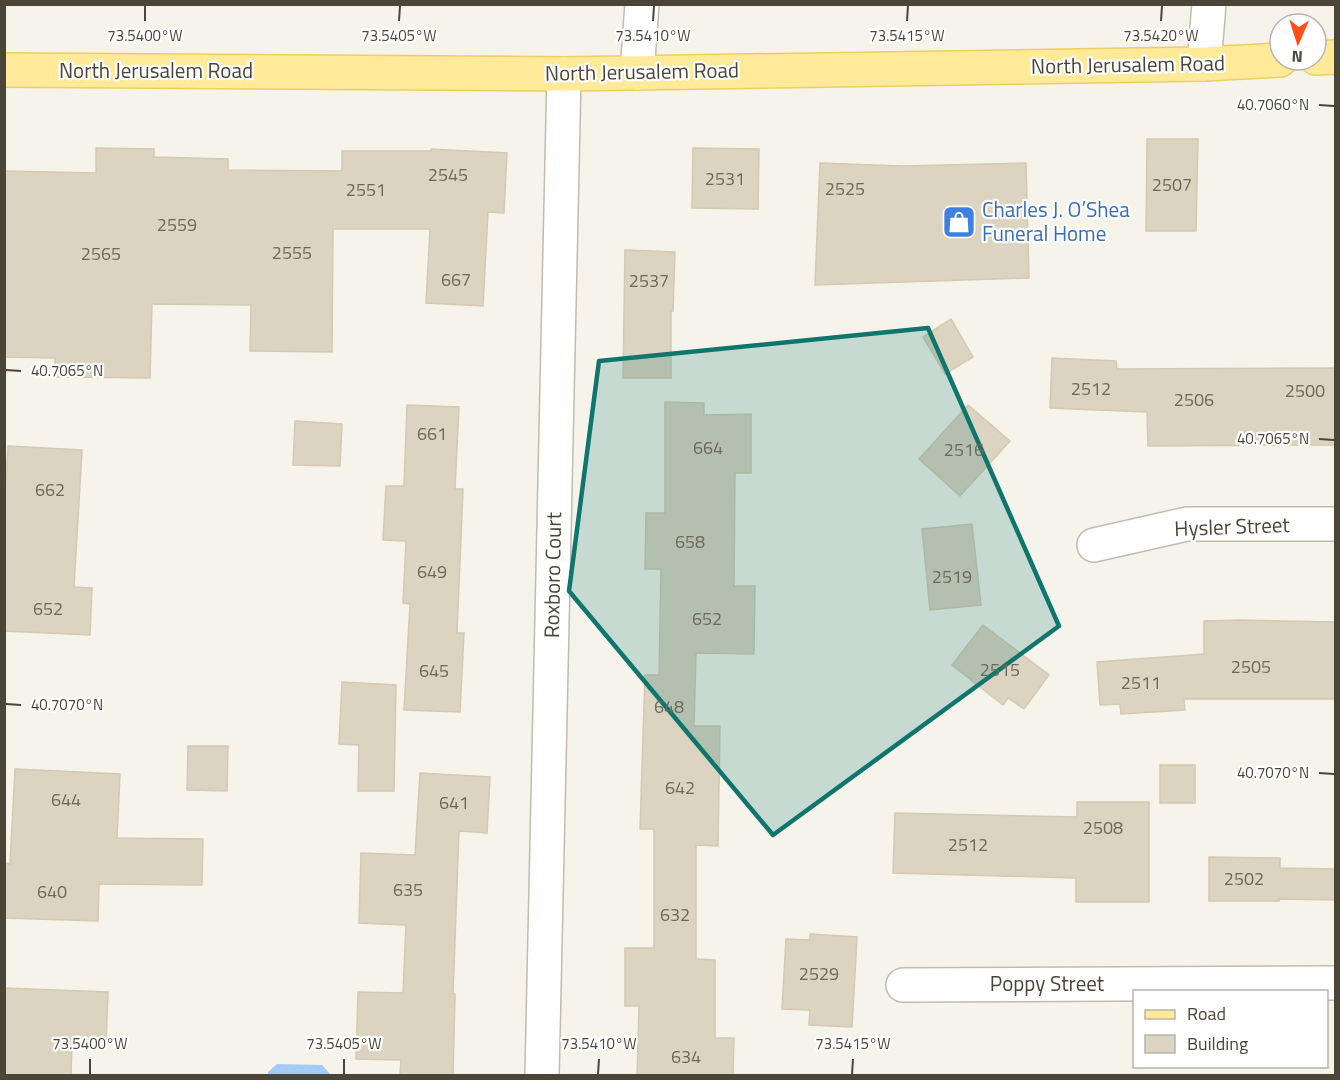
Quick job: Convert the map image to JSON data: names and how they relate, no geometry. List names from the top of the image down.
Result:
{
  "streets": {
    "main road": ["North Jerusalem Road"],
    "street": ["Hysler Street", "Roxboro Court", "Poppy Street"]
  },
  "crossings": [
    ["North Jerusalem Road", "Roxboro Court"]
  ],
  "places": {
    "shop": ["Charles J. O’Shea Funeral Home"]
  },
  "house_numbers": [
    "2545",
    "2531",
    "2507",
    "2525",
    "2551",
    "2559",
    "2555",
    "2565",
    "667",
    "2537",
    "2512",
    "2500",
    "2506",
    "661",
    "664",
    "2516",
    "662",
    "658",
    "649",
    "2519",
    "652",
    "652",
    "2505",
    "2515",
    "645",
    "2511",
    "648",
    "642",
    "644",
    "641",
    "2508",
    "2512",
    "2502",
    "635",
    "640",
    "632",
    "2529",
    "634"
  ],
  "legend": ["Road", "Building"],
  "north": "bottom",
  "coordinates": [
    "73.5400°W",
    "73.5405°W",
    "73.5410°W",
    "73.5415°W",
    "73.5420°W",
    "40.7060°N",
    "40.7065°N",
    "40.7070°N"
  ]
}
